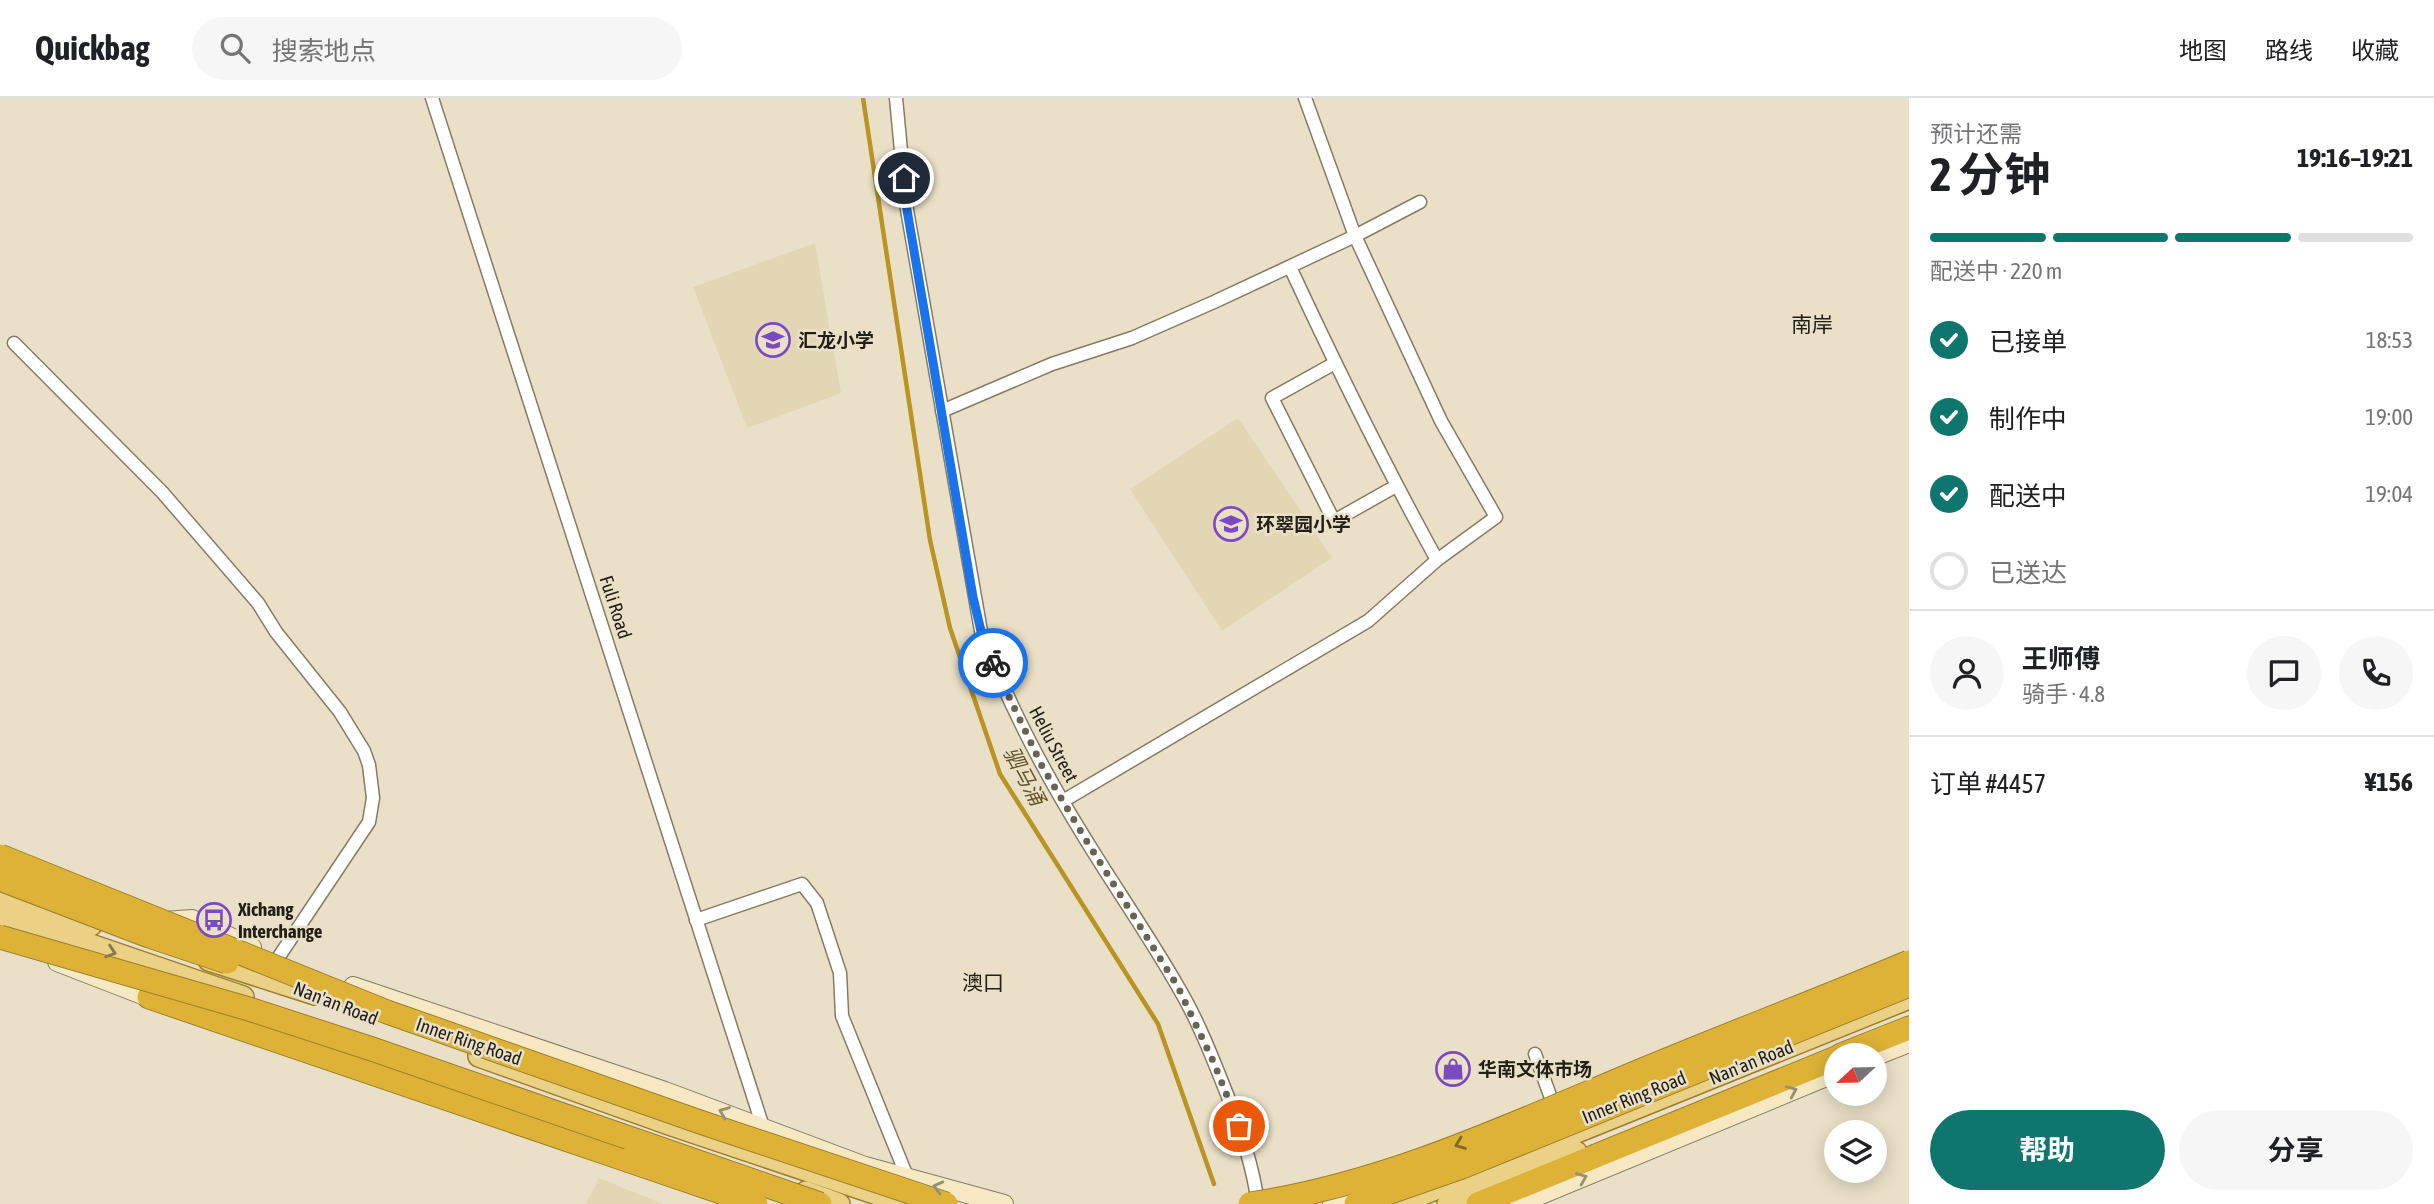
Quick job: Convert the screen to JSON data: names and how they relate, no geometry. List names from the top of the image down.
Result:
{
  "streets": {
    "highway": ["Inner Ring Road"],
    "main road": ["Nan'an Road"],
    "street": ["Fuli Road", "Heliu Street"]
  },
  "crossings": [
    ["Nan'an Road", "Inner Ring Road"]
  ],
  "districts": ["南岸", "澳口"],
  "water": ["驷马涌"],
  "places": {
    "school or university": ["汇龙小学", "环翠园小学"],
    "bus stop": ["Xichang Interchange"],
    "shop": ["华南文体市场"]
  },
  "north": "left",
  "page": {
    "header": "Quickbag",
    "search": "搜索地点",
    "nav": ["地图", "路线", "收藏"],
    "heading": ["2 分钟", "预计还需", "19:16–19:21"],
    "panel": [
      "王师傅",
      "骑手 · 4.8",
      "订单 #4457",
      "¥156"
    ],
    "bar": "配送中 · 220 m",
    "list": [
      ["已接单", "18:53"],
      ["制作中", "19:00"],
      ["配送中", "19:04"],
      "已送达"
    ],
    "buttons": ["帮助", "分享"]
  }
}
